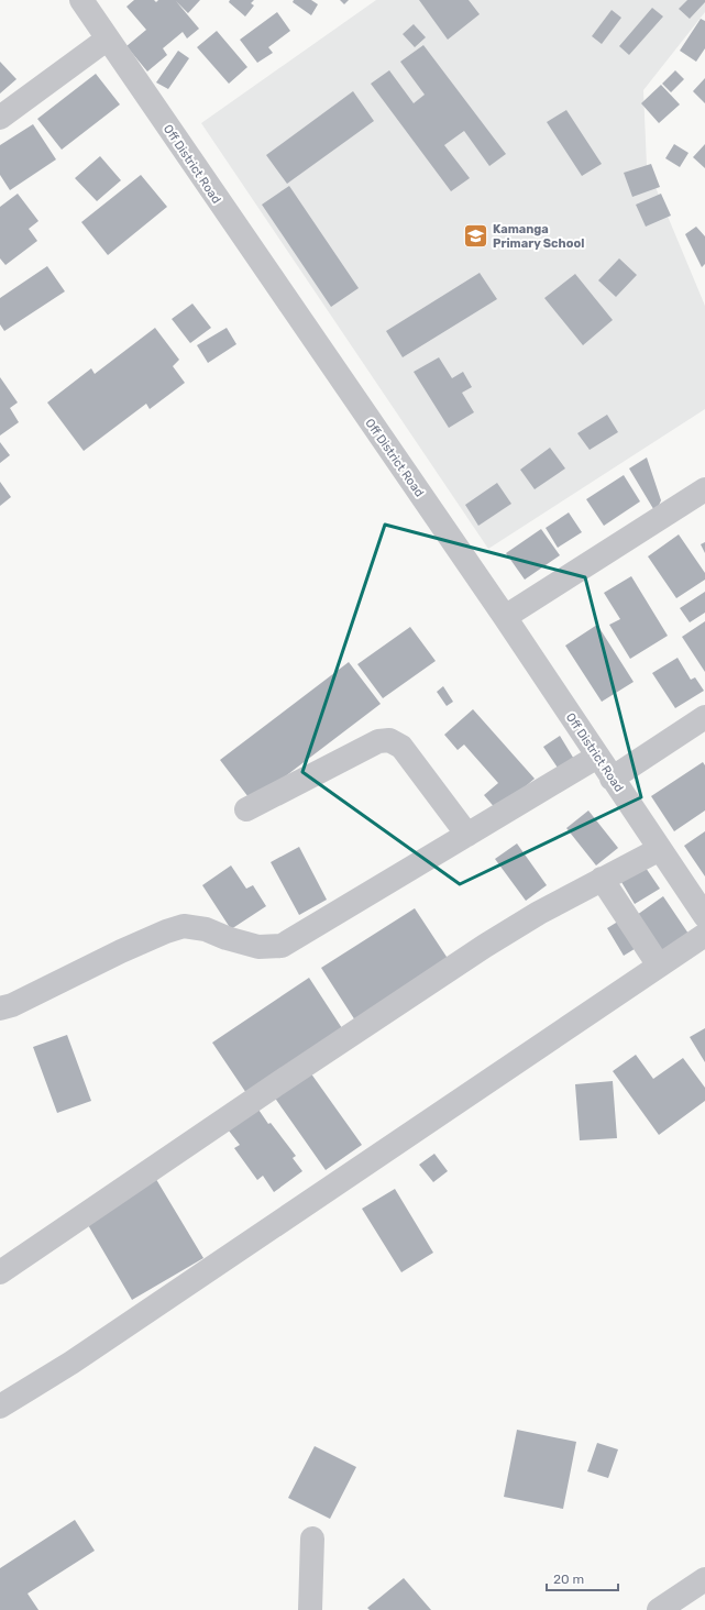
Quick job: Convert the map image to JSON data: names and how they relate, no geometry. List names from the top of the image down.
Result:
{
  "streets": {
    "street": ["Off District Road"]
  },
  "places": {
    "school or university": ["Kamanga Primary School"]
  },
  "scale_bar": "20 m"
}
